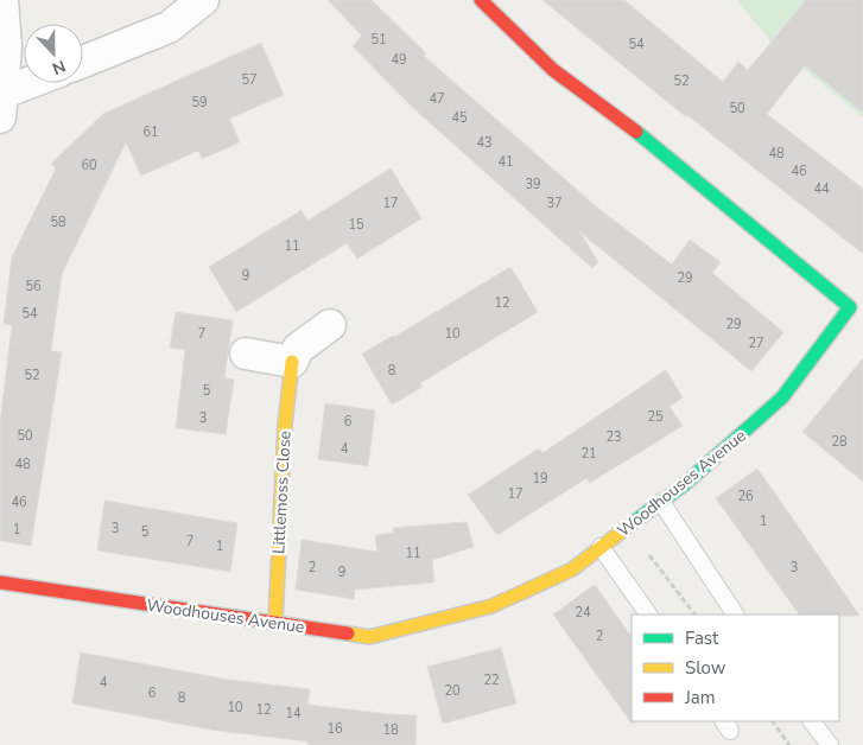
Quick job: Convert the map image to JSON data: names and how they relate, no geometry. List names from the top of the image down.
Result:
{
  "streets": {
    "street": ["Woodhouses Avenue", "Littlemoss Close"]
  },
  "crossings": [
    ["Woodhouses Avenue", "Littlemoss Close"]
  ],
  "house_numbers": [
    "51",
    "54",
    "49",
    "57",
    "52",
    "47",
    "59",
    "50",
    "45",
    "61",
    "43",
    "48",
    "41",
    "60",
    "46",
    "39",
    "44",
    "17",
    "37",
    "58",
    "15",
    "11",
    "9",
    "29",
    "56",
    "12",
    "54",
    "29",
    "7",
    "10",
    "27",
    "8",
    "52",
    "5",
    "25",
    "3",
    "6",
    "50",
    "23",
    "28",
    "4",
    "21",
    "48",
    "19",
    "17",
    "26",
    "46",
    "1",
    "3",
    "1",
    "5",
    "7",
    "1",
    "11",
    "2",
    "3",
    "9",
    "24",
    "2",
    "22",
    "4",
    "20",
    "6",
    "8",
    "10",
    "12",
    "14",
    "16",
    "18"
  ],
  "legend": ["Fast", "Slow", "Jam"],
  "north": "bottom"
}
